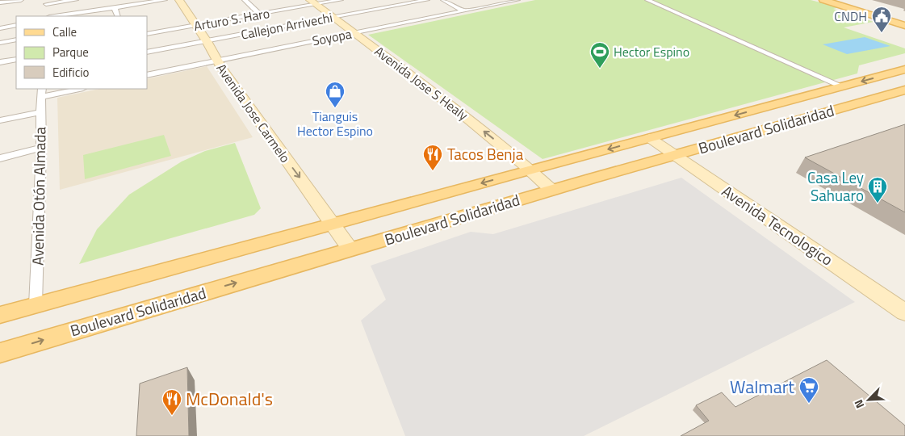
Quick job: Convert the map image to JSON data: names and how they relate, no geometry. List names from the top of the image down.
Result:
{
  "streets": {
    "main road": ["Boulevard Solidaridad"],
    "street": [
      "Arturo S. Haro",
      "Callejon Arrivechi",
      "Soyopa",
      "Avenida Jose S Healy",
      "Avenida Jose Carmelo",
      "Avenida Otón Almada",
      "Avenida Tecnologico"
    ]
  },
  "crossings": [
    ["Arturo S. Haro", "Avenida Jose S Healy"],
    ["Arturo S. Haro", "Avenida Jose Carmelo"],
    ["Callejon Arrivechi", "Avenida Jose S Healy"],
    ["Callejon Arrivechi", "Avenida Jose Carmelo"],
    ["Soyopa", "Avenida Jose S Healy"],
    ["Soyopa", "Avenida Jose Carmelo"],
    ["Avenida Jose S Healy", "Boulevard Solidaridad"],
    ["Avenida Jose Carmelo", "Boulevard Solidaridad"],
    ["Boulevard Solidaridad", "Avenida Otón Almada"],
    ["Boulevard Solidaridad", "Avenida Tecnologico"]
  ],
  "one_way": ["Avenida Jose S Healy", "Avenida Jose Carmelo"],
  "places": {
    "public building": ["CNDH"],
    "sports": ["Hector Espino"],
    "shop": ["Tianguis Hector Espino"],
    "restaurant": ["Tacos Benja", "McDonald's"],
    "building": ["Casa Ley Sahuaro"],
    "supermarket": ["Walmart"]
  },
  "legend": ["Calle", "Parque", "Edificio"],
  "north": "bottom left"
}
